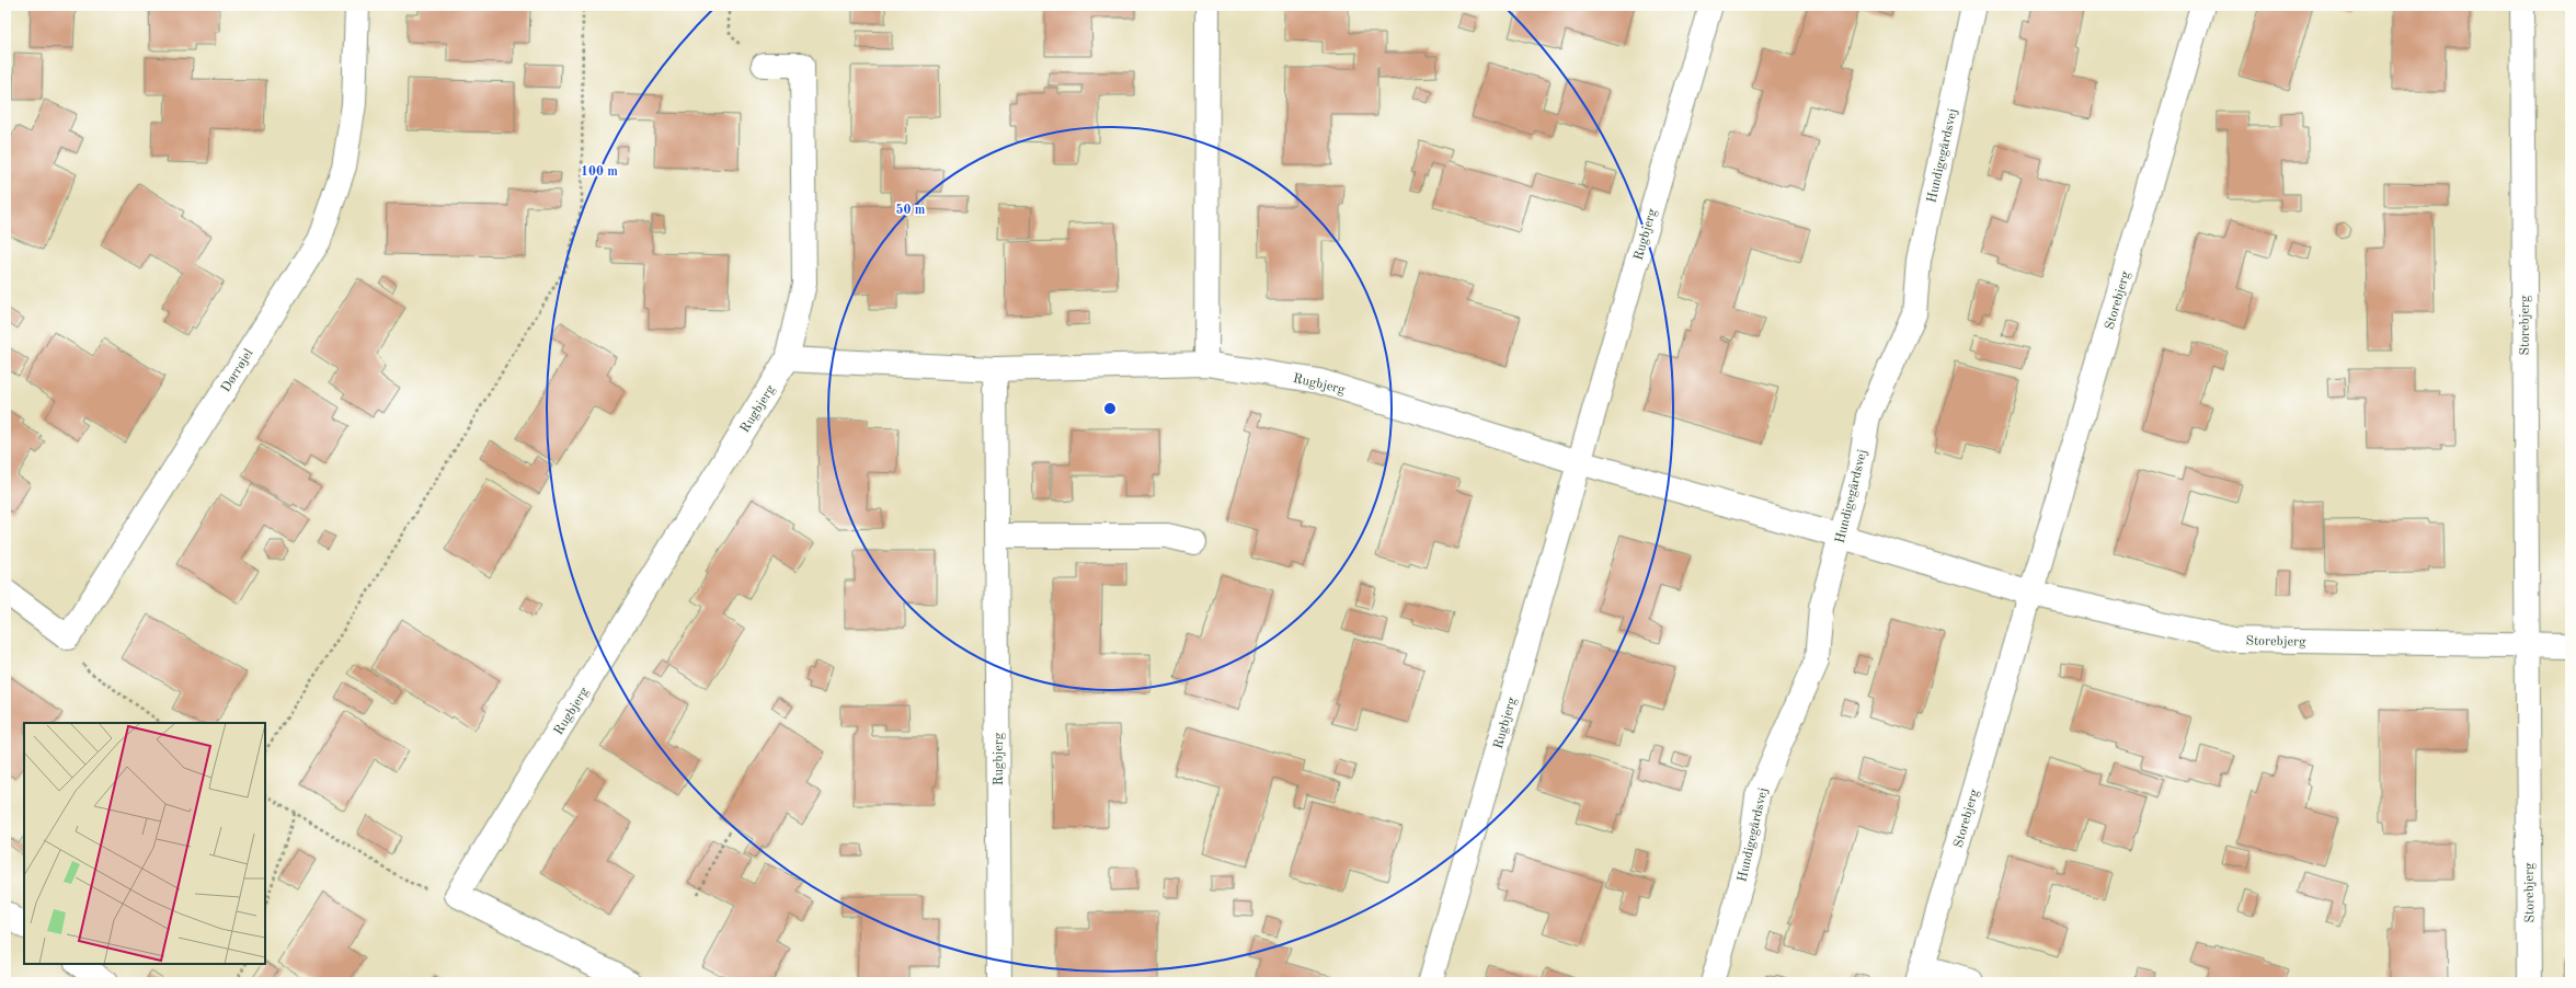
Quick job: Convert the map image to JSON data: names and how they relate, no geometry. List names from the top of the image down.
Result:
{
  "streets": {
    "street": [
      "Hundigegårdsvej",
      "Rugbjerg",
      "Storebjerg",
      "Dørrøjel"
    ]
  },
  "crossings": [
    ["Hundigegårdsvej", "Rugbjerg"],
    ["Hundigegårdsvej", "Storebjerg"],
    ["Rugbjerg", "Storebjerg"]
  ],
  "rings": ["100 m", "50 m"]
}
